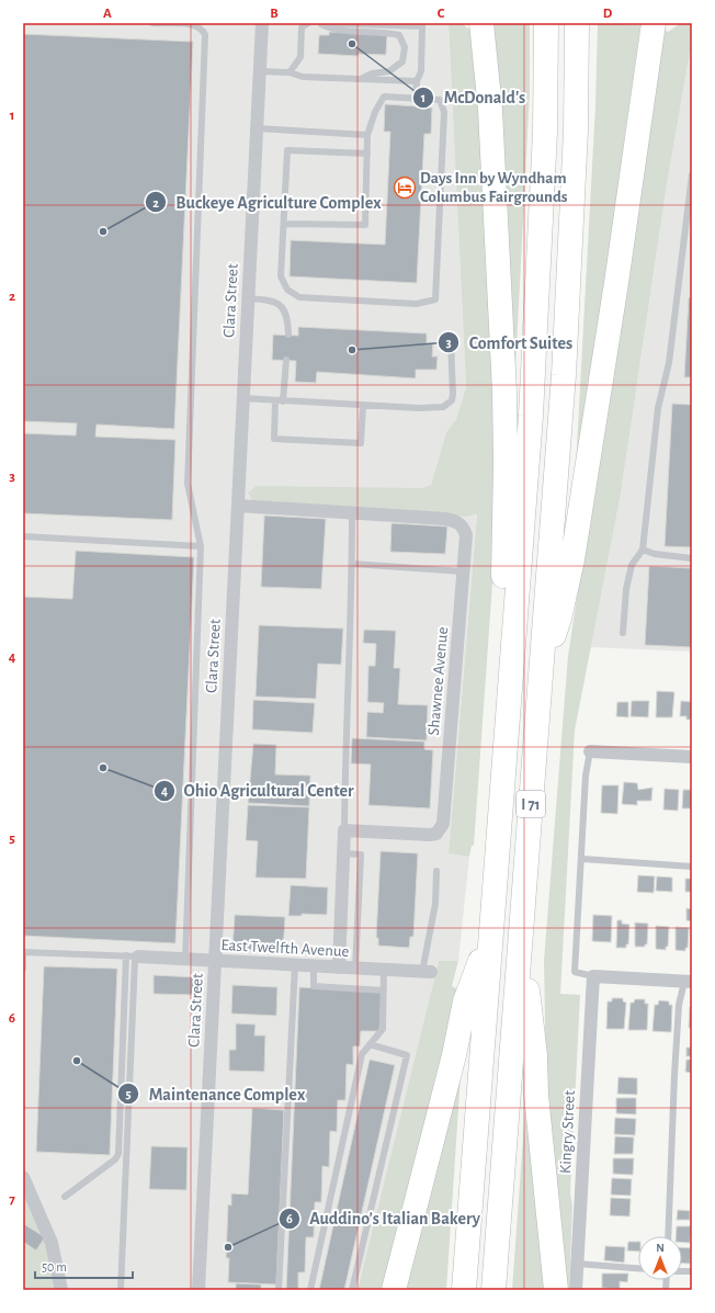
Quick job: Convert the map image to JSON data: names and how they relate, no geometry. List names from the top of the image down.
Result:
{
  "streets": {
    "highway": ["I 71"],
    "street": [
      "Clara Street",
      "Shawnee Avenue",
      "East Twelfth Avenue",
      "Kingry Street"
    ]
  },
  "crossings": [
    ["Clara Street", "Shawnee Avenue"],
    ["Clara Street", "East Twelfth Avenue"]
  ],
  "places": {
    "other": [
      "McDonald's",
      "Buckeye Agriculture Complex",
      "Comfort Suites",
      "Ohio Agricultural Center",
      "Maintenance Complex",
      "Auddino’s Italian Bakery"
    ],
    "hotel": ["Days Inn by Wyndham Columbus Fairgrounds"]
  },
  "scale_bar": "50 m",
  "north": "top",
  "grid": {
    "columns": [
      "A",
      "B",
      "C",
      "D"
    ],
    "rows": [
      "1",
      "2",
      "3",
      "4",
      "5",
      "6",
      "7"
    ]
  }
}
